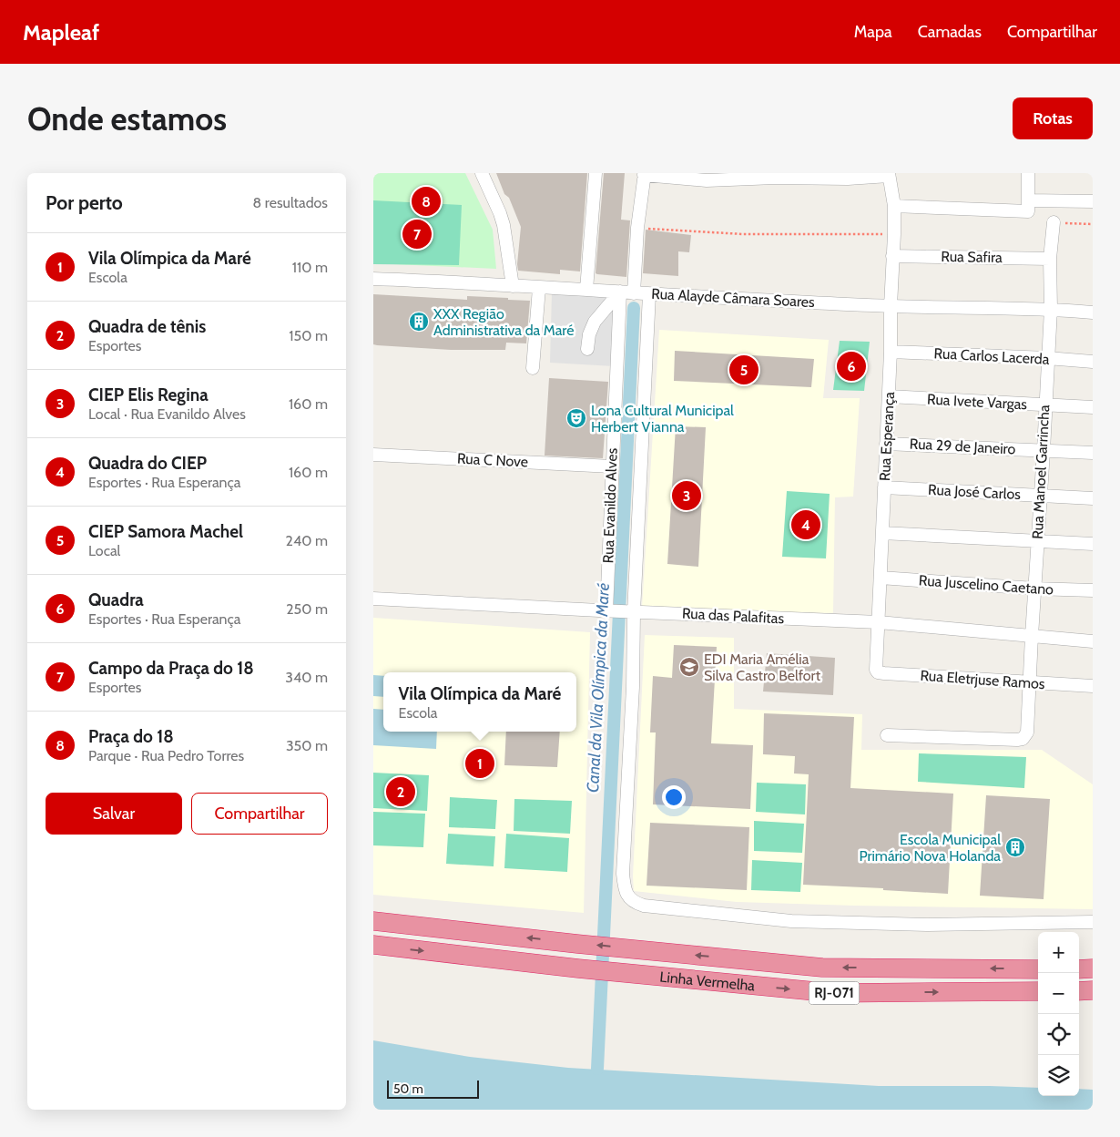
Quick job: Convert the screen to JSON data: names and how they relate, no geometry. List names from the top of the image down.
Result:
{
  "streets": {
    "highway": ["Linha Vermelha", "RJ-071"],
    "street": [
      "Rua Safira",
      "Rua Alayde Câmara Soares",
      "Rua Carlos Lacerda",
      "Rua Ivete Vargas",
      "Rua Esperança",
      "Rua 29 de Janeiro",
      "Rua C Nove",
      "Rua Manoel Garrincha",
      "Rua José Carlos",
      "Rua Evanildo Alves",
      "Rua Juscelino Caetano",
      "Rua das Palafitas",
      "Rua Eletrjuse Ramos"
    ]
  },
  "crossings": [
    ["Rua Safira", "Rua Esperança"],
    ["Rua Safira", "Rua Manoel Garrincha"],
    ["Rua Alayde Câmara Soares", "Rua Esperança"],
    ["Rua Alayde Câmara Soares", "Rua Manoel Garrincha"],
    ["Rua Alayde Câmara Soares", "Rua Evanildo Alves"],
    ["Rua Carlos Lacerda", "Rua Esperança"],
    ["Rua Carlos Lacerda", "Rua Manoel Garrincha"],
    ["Rua Ivete Vargas", "Rua Esperança"],
    ["Rua Ivete Vargas", "Rua Manoel Garrincha"],
    ["Rua Esperança", "Rua 29 de Janeiro"],
    ["Rua Esperança", "Rua José Carlos"],
    ["Rua Esperança", "Rua Juscelino Caetano"],
    ["Rua Esperança", "Rua das Palafitas"],
    ["Rua Esperança", "Rua Eletrjuse Ramos"],
    ["Rua 29 de Janeiro", "Rua Manoel Garrincha"],
    ["Rua C Nove", "Rua Evanildo Alves"],
    ["Rua Manoel Garrincha", "Rua José Carlos"],
    ["Rua Manoel Garrincha", "Rua Juscelino Caetano"],
    ["Rua Manoel Garrincha", "Rua das Palafitas"],
    ["Rua Manoel Garrincha", "Rua Eletrjuse Ramos"],
    ["Rua Evanildo Alves", "Rua das Palafitas"]
  ],
  "water": ["Canal da Vila Olímpica da Maré"],
  "places": {
    "building": ["XXX Região Administrativa da Maré", "Escola Municipal Primário Nova Holanda"],
    "theatre": ["Lona Cultural Municipal Herbert Vianna"],
    "school or university": ["EDI Maria Amélia Silva Castro Belfort"]
  },
  "scale_bar": "50 m",
  "page": {
    "header": "Mapleaf",
    "nav": ["Mapa", "Camadas", "Compartilhar"],
    "buttons": [
      "Rotas",
      ["Salvar", "Compartilhar"]
    ],
    "title": "Onde estamos",
    "heading": ["Por perto", "8 resultados"],
    "pins": [
      "8",
      "7",
      "6",
      "5",
      "3",
      "4",
      "1",
      "2"
    ],
    "list": [
      {
        "mark": "1",
        "name": "Vila Olímpica da Maré",
        "note": "Escola",
        "value": "110 m"
      },
      {
        "mark": "2",
        "name": "Quadra de tênis",
        "note": "Esportes",
        "value": "150 m"
      },
      {
        "mark": "3",
        "name": "CIEP Elis Regina",
        "note": "Local · Rua Evanildo Alves",
        "value": "160 m"
      },
      {
        "mark": "4",
        "name": "Quadra do CIEP",
        "note": "Esportes · Rua Esperança",
        "value": "160 m"
      },
      {
        "mark": "5",
        "name": "CIEP Samora Machel",
        "note": "Local",
        "value": "240 m"
      },
      {
        "mark": "6",
        "name": "Quadra",
        "note": "Esportes · Rua Esperança",
        "value": "250 m"
      },
      {
        "mark": "7",
        "name": "Campo da Praça do 18",
        "note": "Esportes",
        "value": "340 m"
      },
      {
        "mark": "8",
        "name": "Praça do 18",
        "note": "Parque · Rua Pedro Torres",
        "value": "350 m"
      }
    ],
    "popup": ["Vila Olímpica da Maré", "Escola"],
    "map_buttons": ["+", "−"],
    "scale": "50 m"
  }
}
